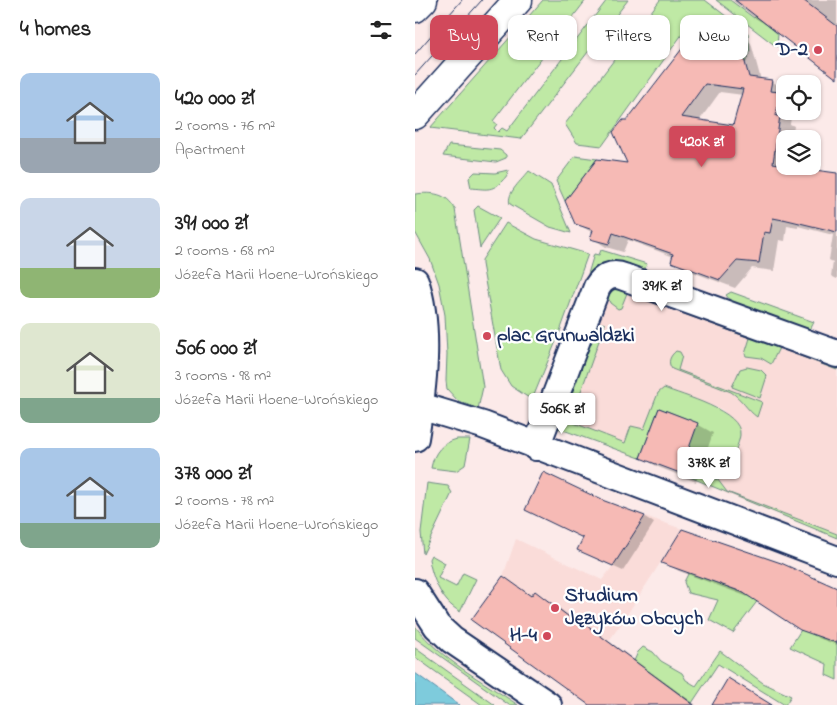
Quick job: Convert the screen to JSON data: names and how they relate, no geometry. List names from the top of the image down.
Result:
{
  "places": [
    "D-2",
    "plac Grunwaldzki",
    "Studium Języków Obcych",
    "H-4"
  ],
  "page": {
    "heading": "4 homes",
    "chip": [
      "Buy",
      "Rent",
      "Filters",
      "New"
    ],
    "list": [
      {
        "name": "420 000 zł",
        "note": "2 rooms · 76 m² · Apartment"
      },
      {
        "name": "391 000 zł",
        "note": "2 rooms · 68 m² · Józefa Marii Hoene-Wrońskiego"
      },
      {
        "name": "506 000 zł",
        "note": "3 rooms · 98 m² · Józefa Marii Hoene-Wrońskiego"
      },
      {
        "name": "378 000 zł",
        "note": "2 rooms · 78 m² · Józefa Marii Hoene-Wrońskiego"
      }
    ],
    "price": [
      "420K zł",
      "391K zł",
      "506K zł",
      "378K zł"
    ]
  }
}
